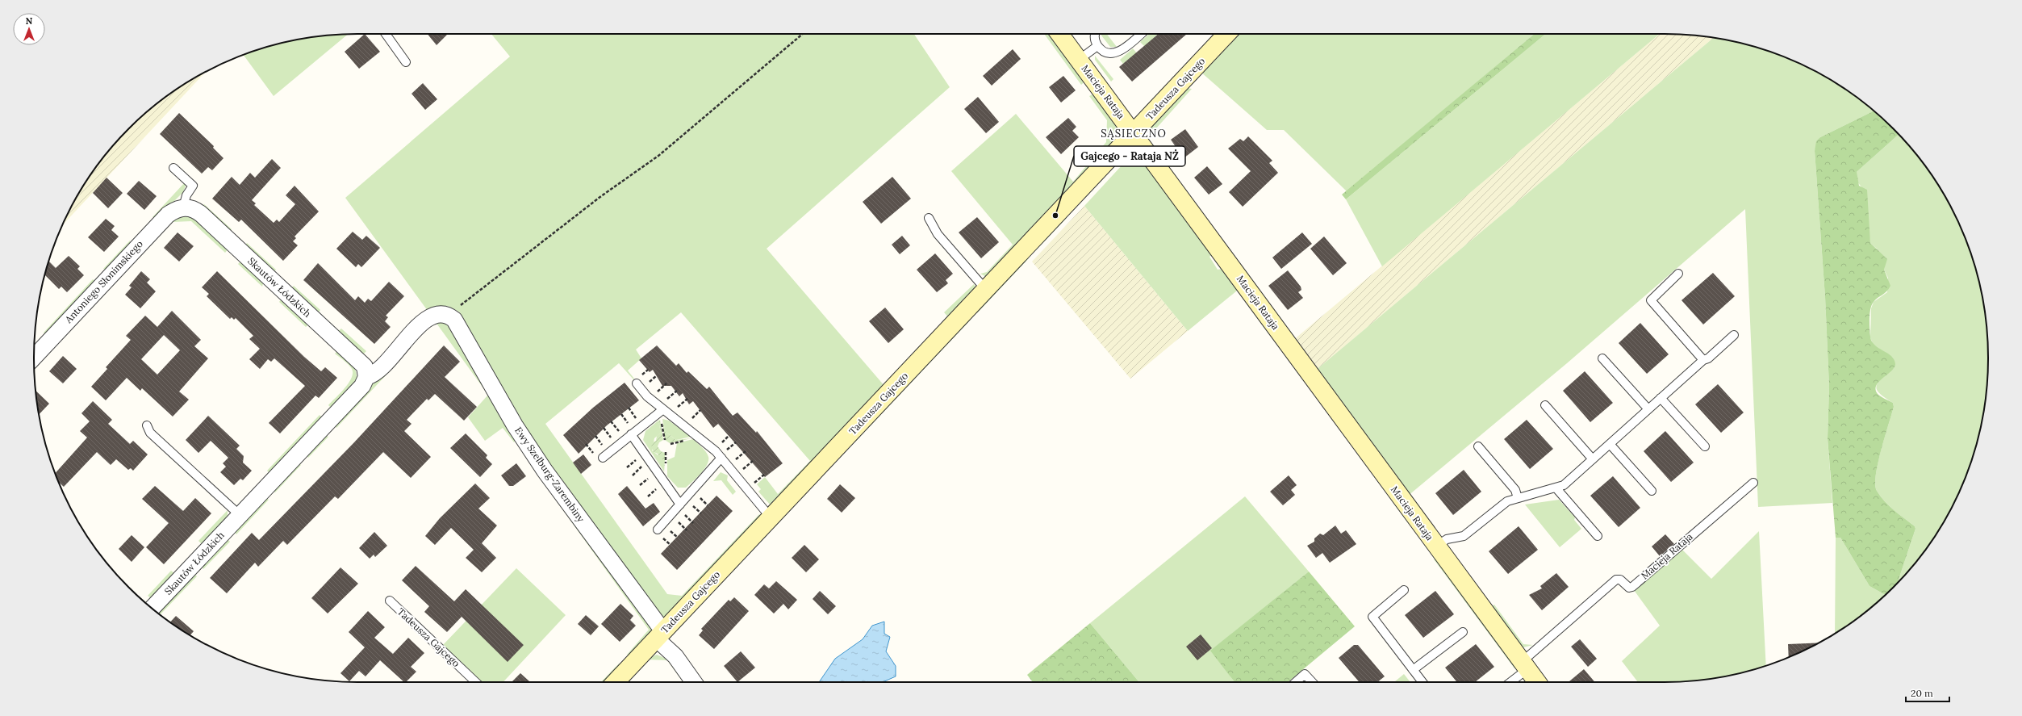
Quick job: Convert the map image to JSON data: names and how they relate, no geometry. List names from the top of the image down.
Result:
{
  "streets": {
    "street": [
      "Tadeusza Gajcego",
      "Macieja Rataja",
      "Antoniego Słonimskiego",
      "Skautów Łódzkich",
      "Ewy Szelburg-Zarembiny"
    ]
  },
  "crossings": [
    ["Tadeusza Gajcego", "Macieja Rataja"],
    ["Tadeusza Gajcego", "Ewy Szelburg-Zarembiny"],
    ["Antoniego Słonimskiego", "Skautów Łódzkich"]
  ],
  "districts": ["SĄSIECZNO"],
  "places": ["Gajcego - Rataja NŻ"],
  "scale_bar": "20 m",
  "north": "top"
}
